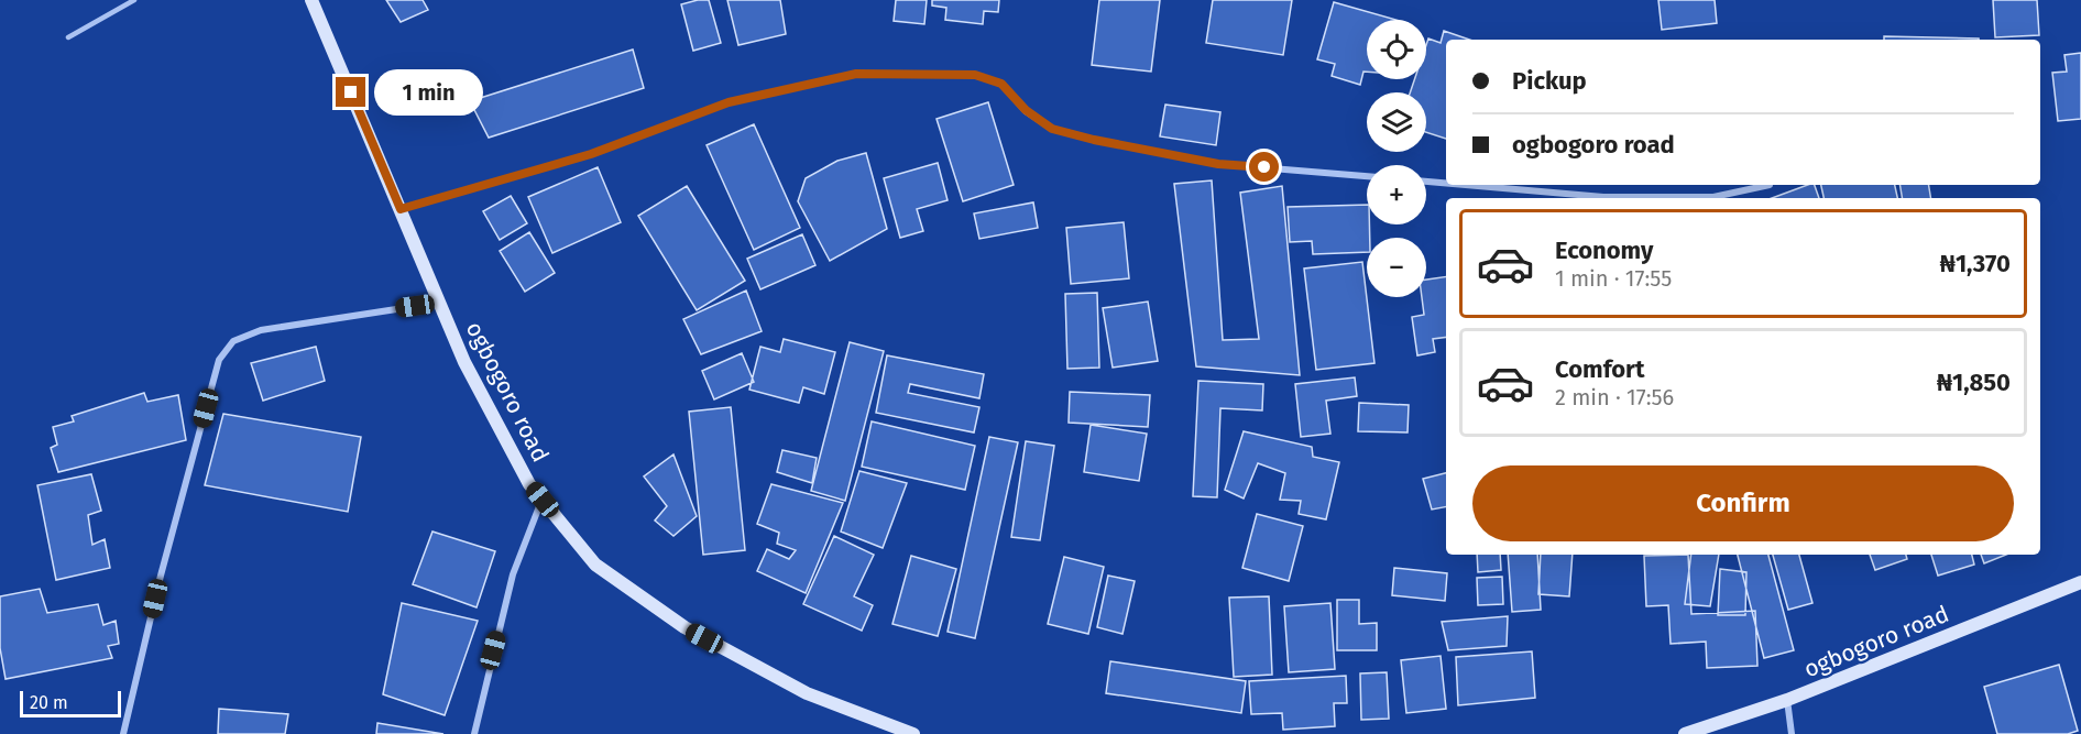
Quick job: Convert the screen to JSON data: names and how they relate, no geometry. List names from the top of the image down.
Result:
{
  "streets": {
    "street": ["ogbogoro road"]
  },
  "scale_bar": "20 m",
  "page": {
    "map_buttons": ["+", "−"],
    "banner": ["Pickup", "ogbogoro road"],
    "bubble": "1 min",
    "list": [
      {
        "name": "Economy",
        "note": "1 min · 17:55",
        "value": "₦1,370"
      },
      {
        "name": "Comfort",
        "note": "2 min · 17:56",
        "value": "₦1,850"
      }
    ],
    "buttons": "Confirm",
    "scale": "20 m"
  }
}
